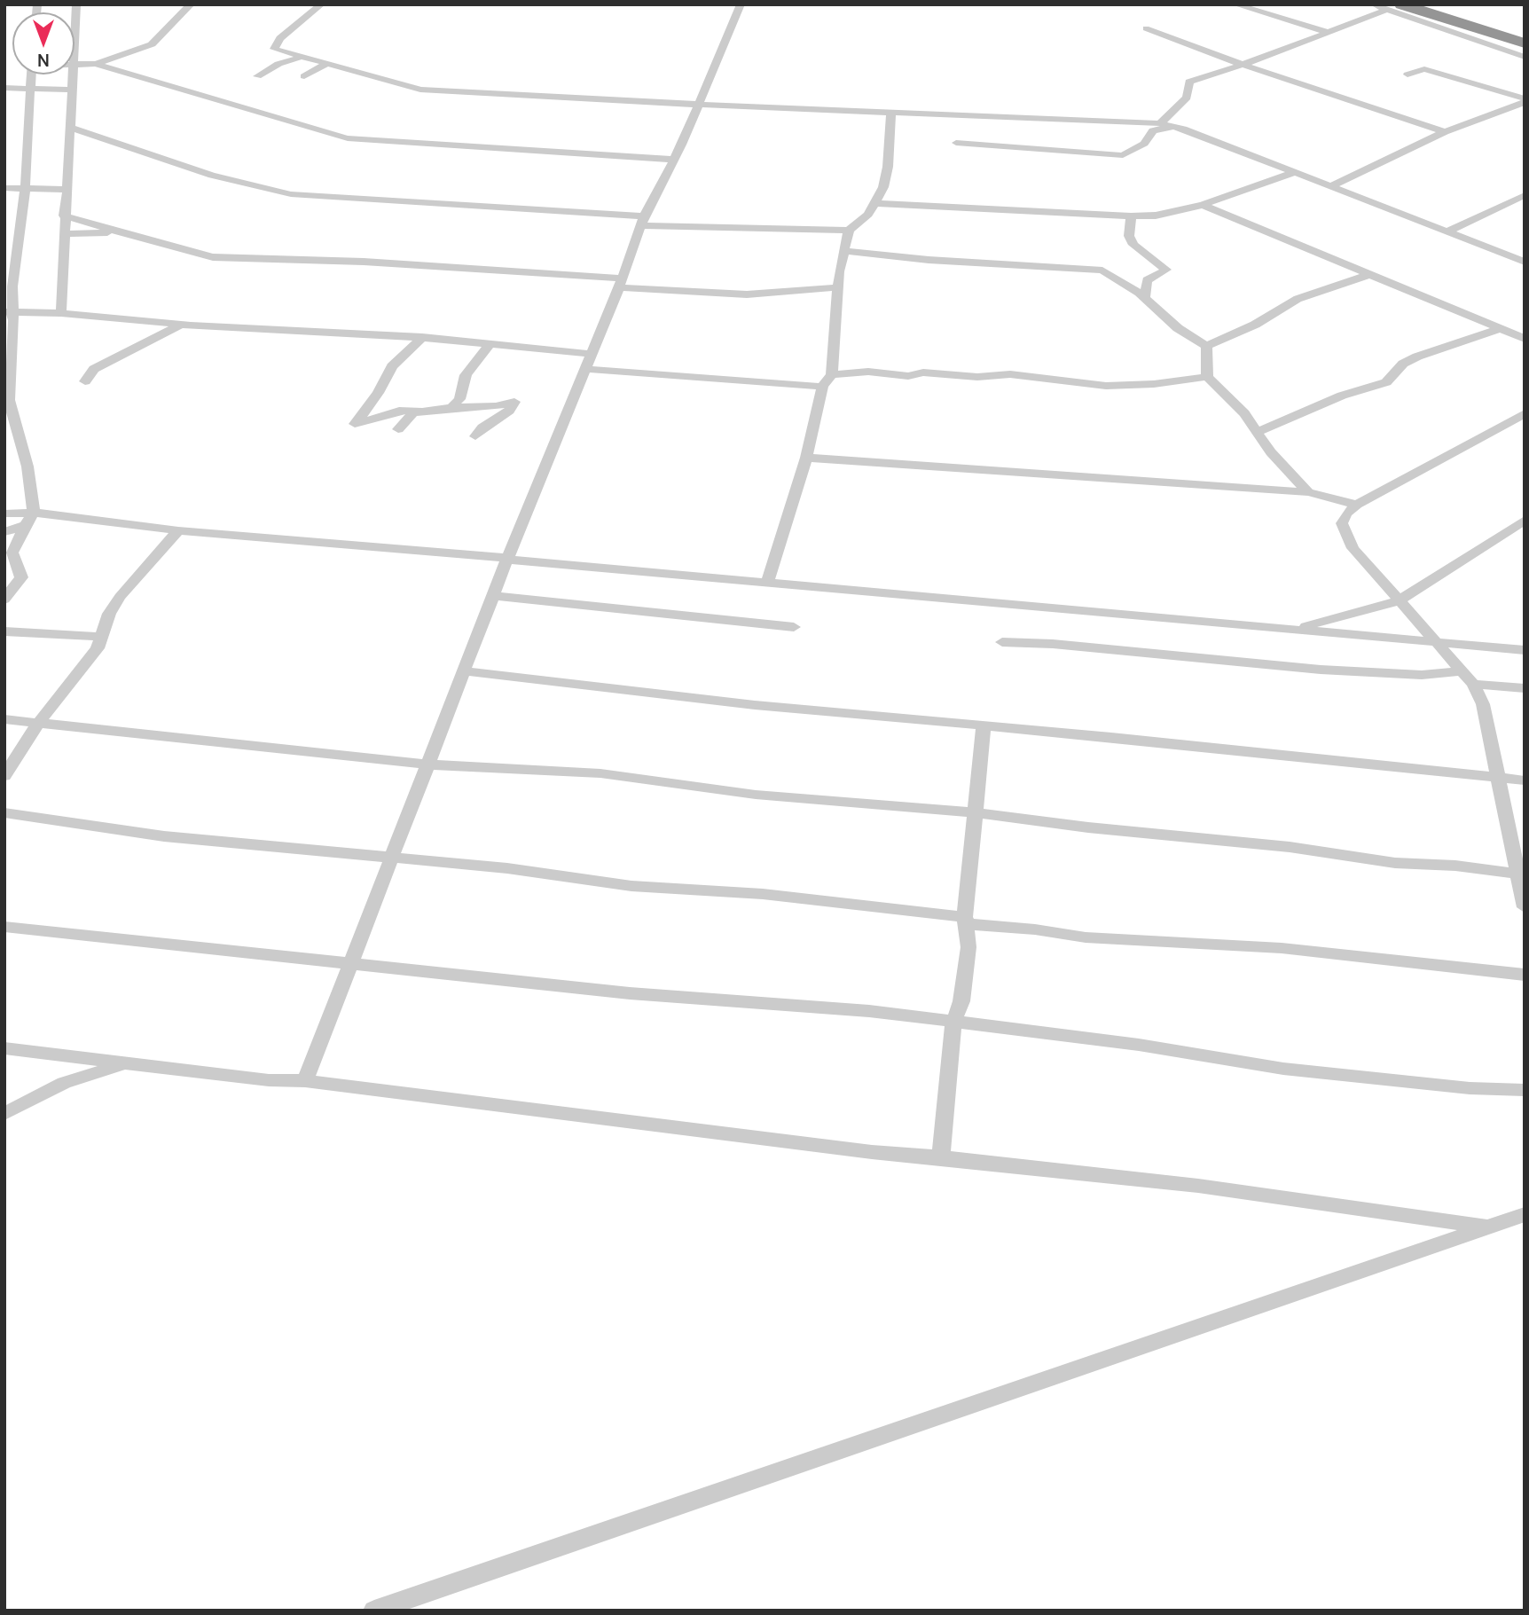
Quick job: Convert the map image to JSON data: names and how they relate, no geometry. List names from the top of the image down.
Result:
{
  "north": "bottom"
}
